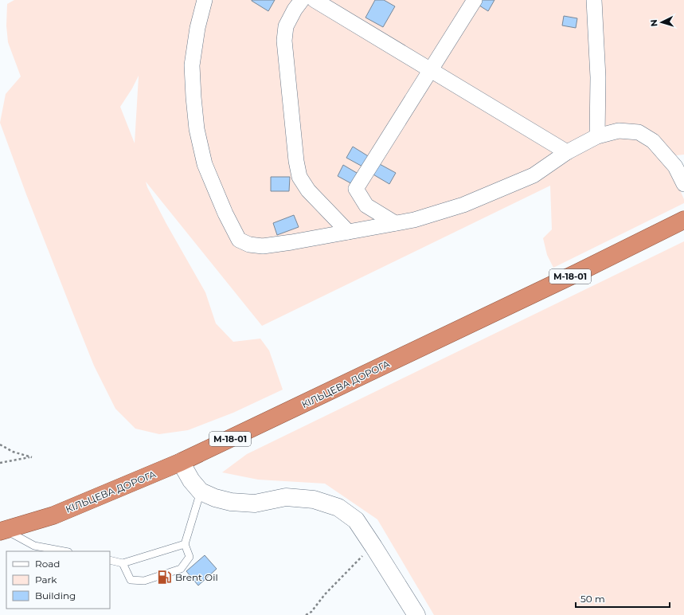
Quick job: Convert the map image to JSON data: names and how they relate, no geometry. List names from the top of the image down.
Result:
{
  "streets": {
    "highway": ["М-18-01", "КІЛЬЦЕВА ДОРОГА"]
  },
  "places": {
    "fuel station": ["Brent Oil"]
  },
  "legend": ["Road", "Park", "Building"],
  "scale_bar": "50 m",
  "north": "left"
}
